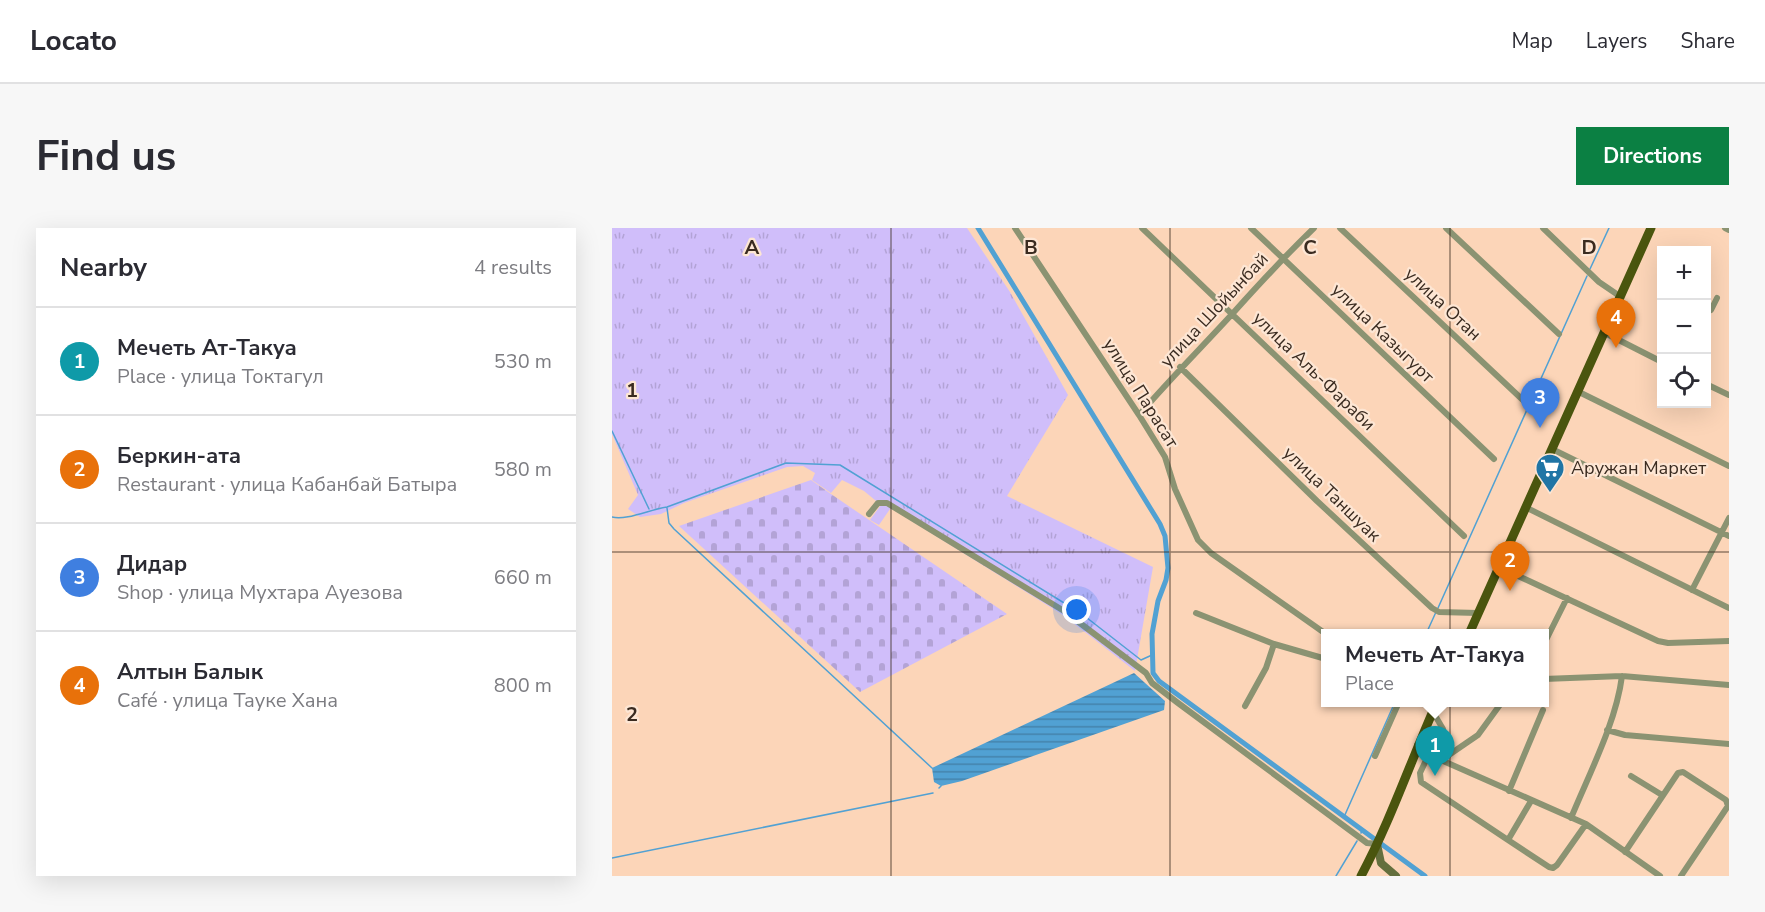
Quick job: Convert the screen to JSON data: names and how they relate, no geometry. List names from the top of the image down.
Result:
{
  "streets": {
    "street": [
      "улица Отан",
      "улица Шойынбай",
      "улица Казыгурт",
      "улица Аль-Фараби",
      "улица Парасат",
      "улица Таншуак"
    ]
  },
  "crossings": [
    ["улица Шойынбай", "улица Казыгурт"],
    ["улица Шойынбай", "улица Аль-Фараби"],
    ["улица Шойынбай", "улица Парасат"],
    ["улица Шойынбай", "улица Таншуак"]
  ],
  "places": {
    "supermarket": ["Аружан Маркет"]
  },
  "page": {
    "header": "Locato",
    "nav": ["Map", "Layers", "Share"],
    "buttons": "Directions",
    "title": "Find us",
    "heading": ["Nearby", "4 results"],
    "map_buttons": ["+", "−"],
    "pins": [
      "4",
      "3",
      "2",
      "1"
    ],
    "list": [
      {
        "mark": "1",
        "name": "Мечеть Ат-Такуа",
        "note": "Place · улица Токтагул",
        "value": "530 m"
      },
      {
        "mark": "2",
        "name": "Беркин-ата",
        "note": "Restaurant · улица Кабанбай Батыра",
        "value": "580 m"
      },
      {
        "mark": "3",
        "name": "Дидар",
        "note": "Shop · улица Мухтара Ауезова",
        "value": "660 m"
      },
      {
        "mark": "4",
        "name": "Алтын Балык",
        "note": "Café · улица Тауке Хана",
        "value": "800 m"
      }
    ],
    "popup": ["Мечеть Ат-Такуа", "Place"]
  },
  "grid": {
    "columns": [
      "A",
      "B",
      "C",
      "D"
    ],
    "rows": ["1", "2"]
  }
}
